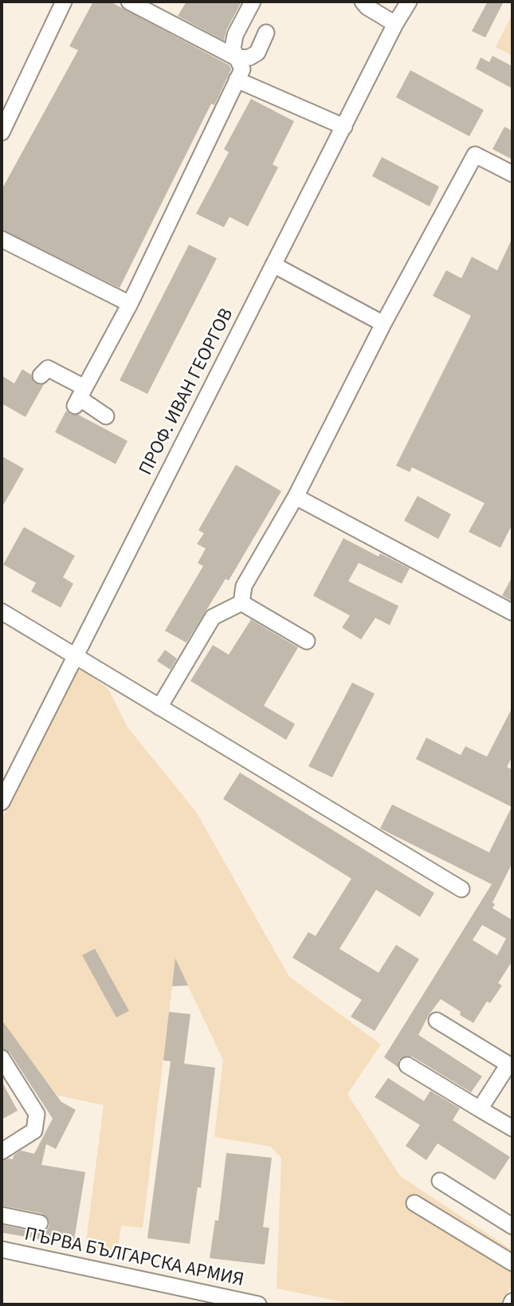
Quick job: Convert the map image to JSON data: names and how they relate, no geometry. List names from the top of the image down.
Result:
{
  "streets": {
    "street": ["ПРОФ. ИВАН ГЕОРГОВ", "ПЪРВА БЪЛГАРСКА АРМИЯ"]
  }
}
